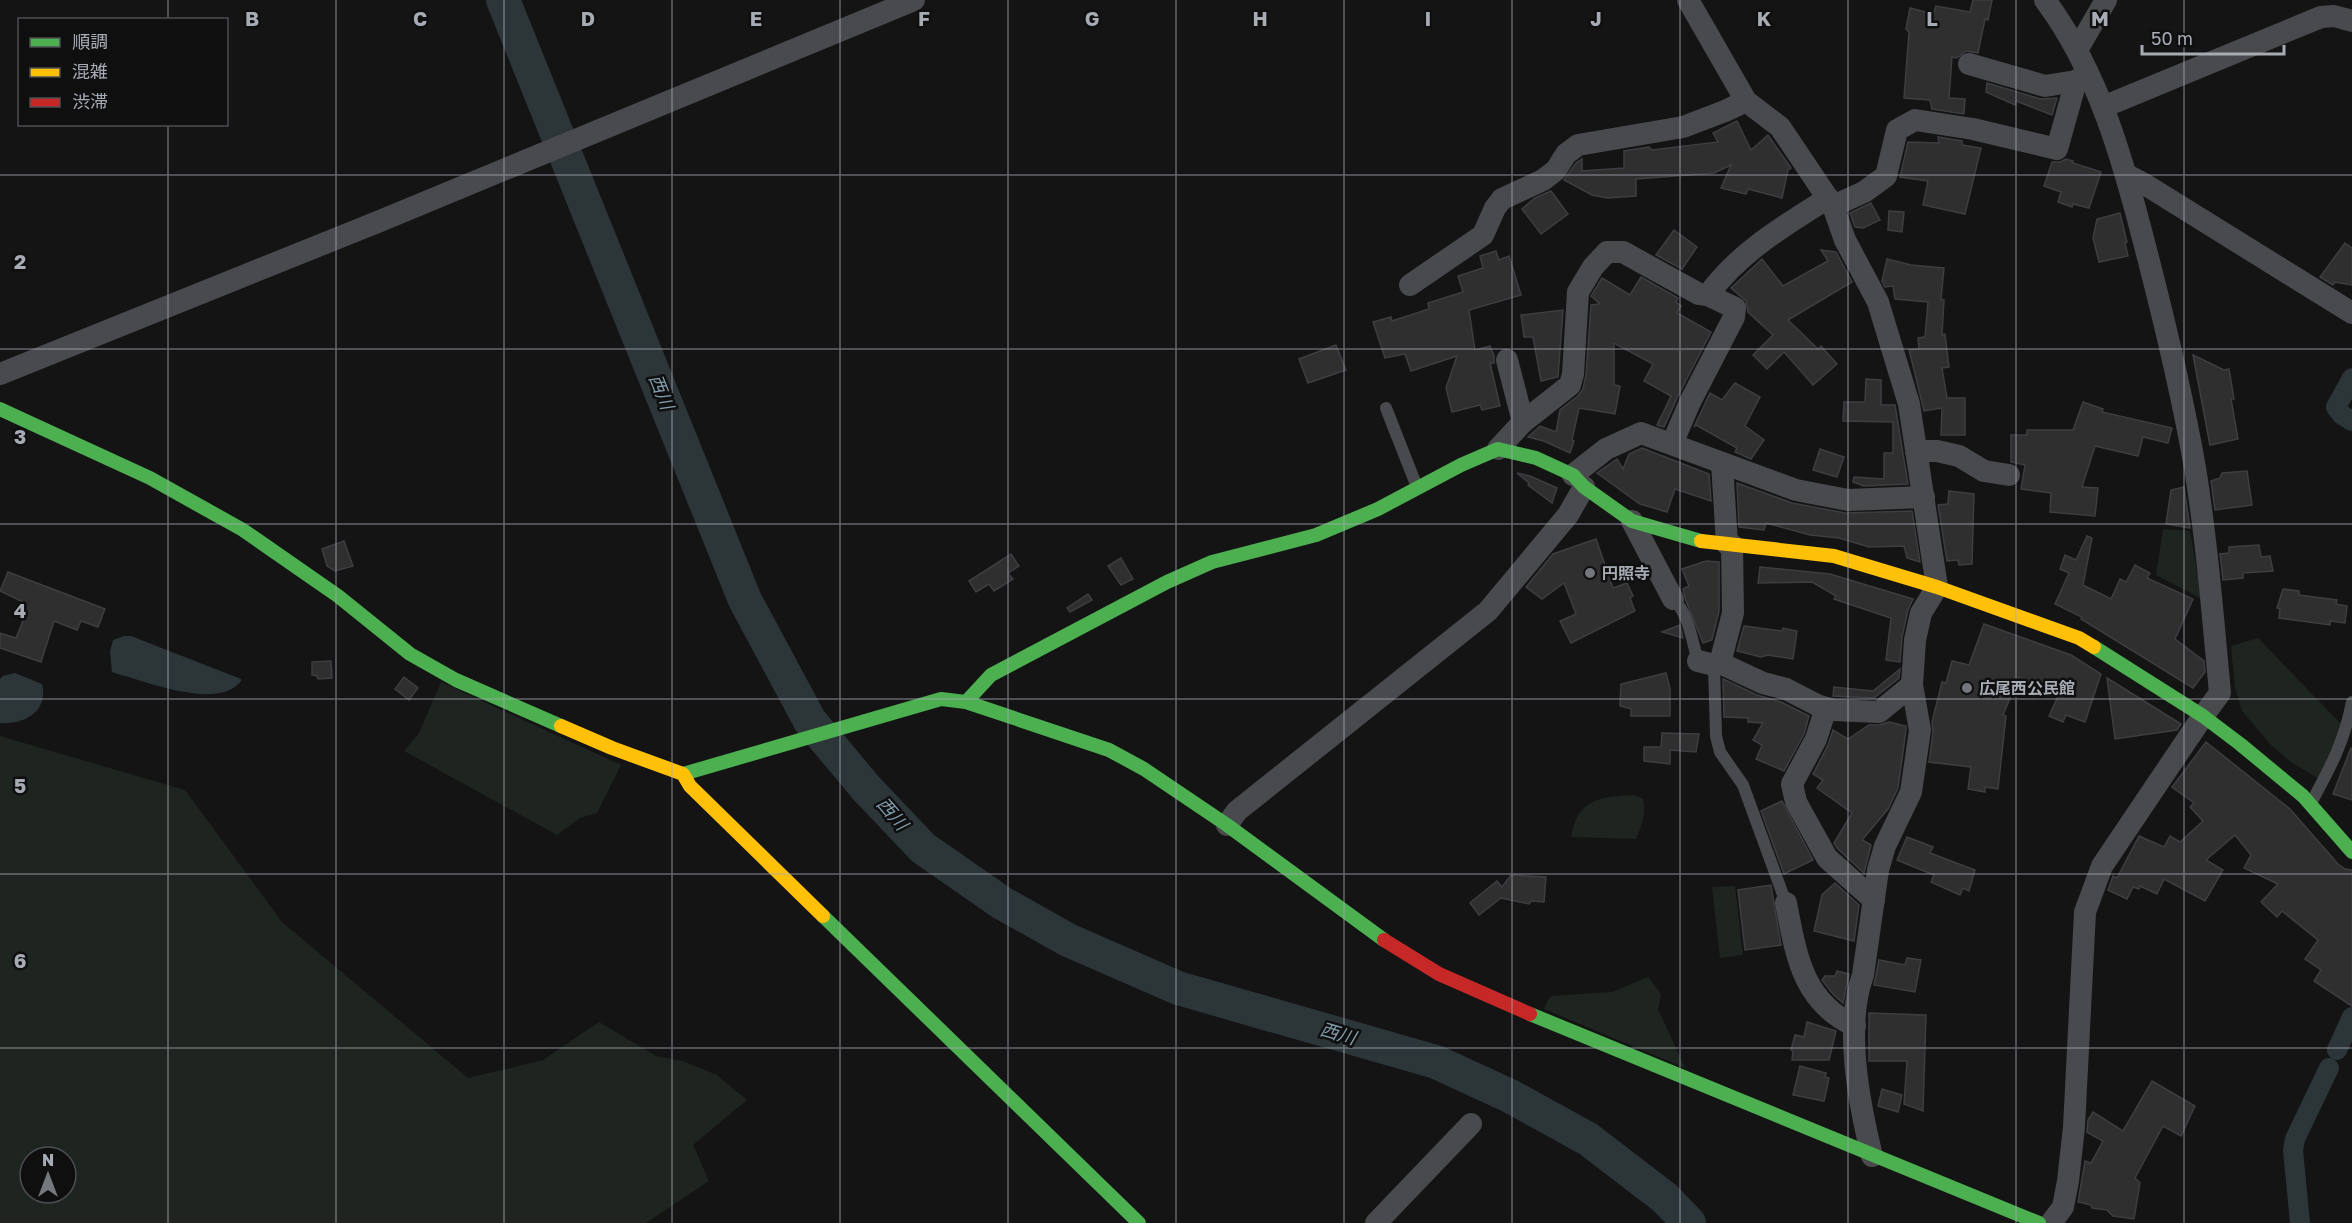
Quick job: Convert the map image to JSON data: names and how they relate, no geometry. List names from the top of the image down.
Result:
{
  "water": ["西川"],
  "places": ["円照寺", "広尾西公民館"],
  "legend": ["順調", "混雑", "渋滞"],
  "scale_bar": "50 m",
  "north": "top",
  "grid": {
    "columns": [
      "B",
      "C",
      "D",
      "E",
      "F",
      "G",
      "H",
      "I",
      "J",
      "K",
      "L",
      "M"
    ],
    "rows": [
      "2",
      "3",
      "4",
      "5",
      "6"
    ]
  }
}
